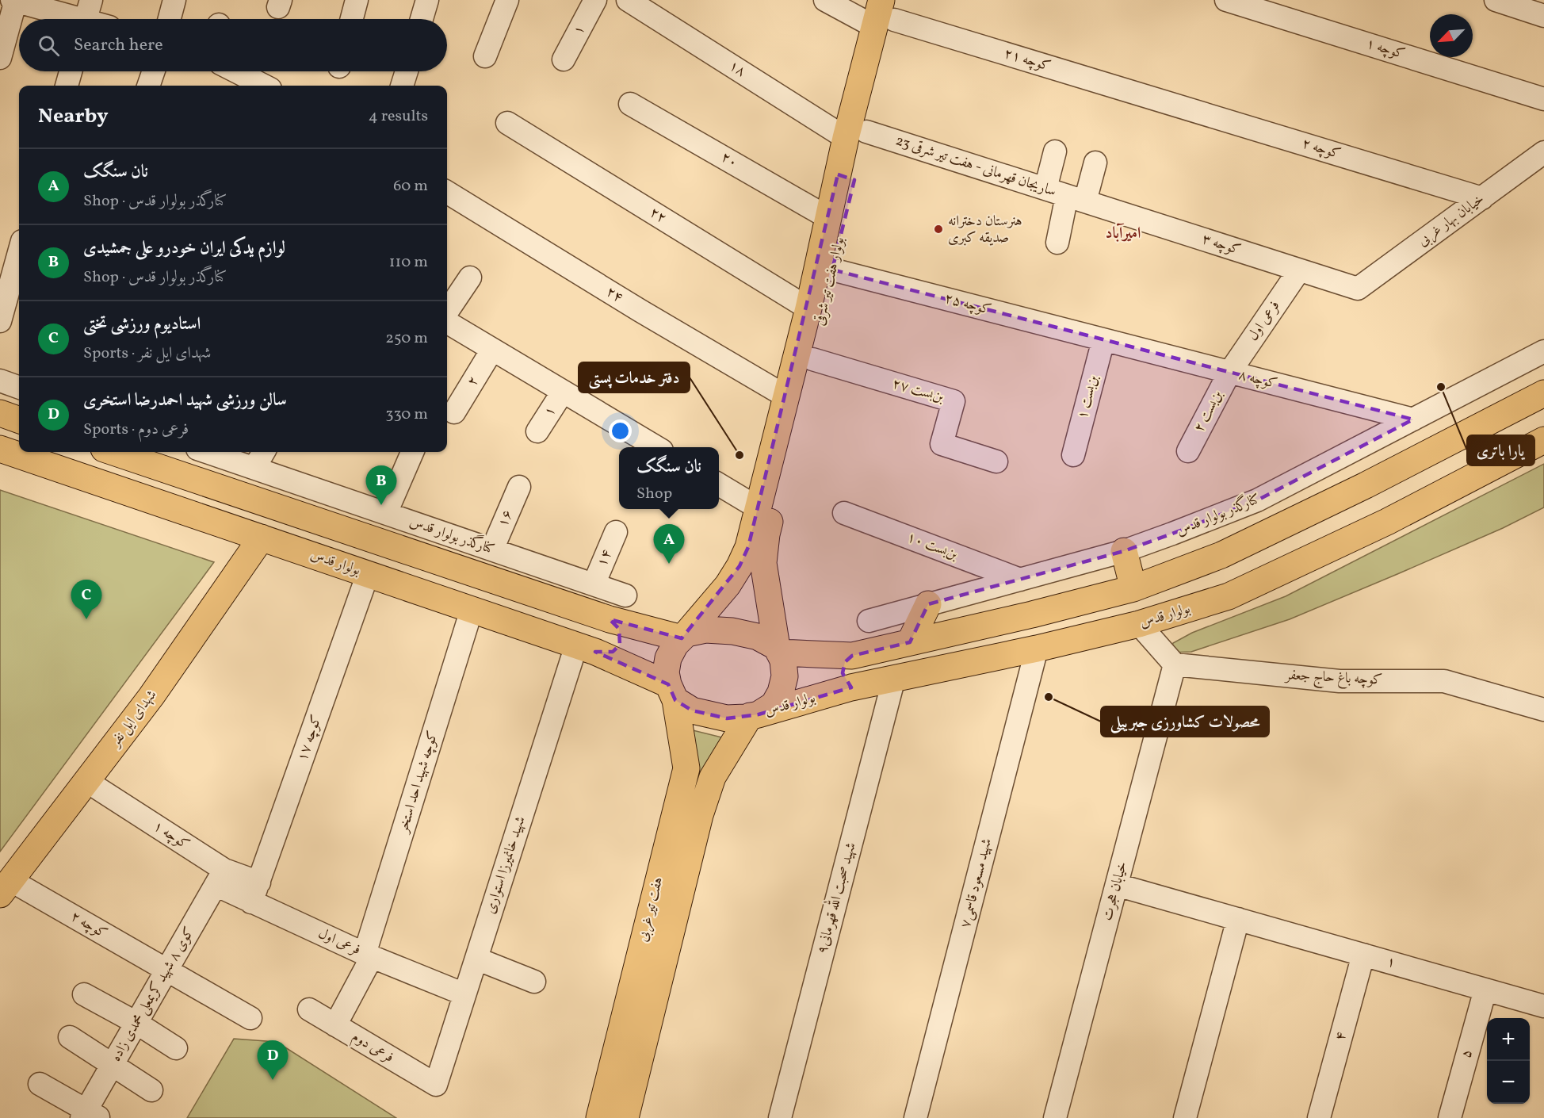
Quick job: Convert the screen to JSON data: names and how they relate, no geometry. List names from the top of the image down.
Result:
{
  "streets": {
    "main road": [
      "بولوار هفت تیر شرقی",
      "بولوار قدس",
      "شهدای ایل نفر",
      "هفت تیر غربی"
    ],
    "street": [
      "۱",
      "کوچه ۱",
      "کوچه ۲۱",
      "۱۸",
      "کوچه ۲",
      "۲۰",
      "ساریجان قهرمانی - هفت تیر شرقی 23",
      "۲۲",
      "خیابان بهار غربی",
      "کوچه ۳",
      "۲۴",
      "کوچه ۲۵",
      "فرعی اول",
      "کوچه ۸",
      "۲",
      "بن‌بست ۲۷",
      "بن‌بست ۱",
      "بن‌بست ۲",
      "کنارگذر بولوار قدس",
      "۱۶",
      "بن‌بست ۱۰",
      "۱۴",
      "کوچه باغ حاج جعفر",
      "کوچه ۱۷",
      "کوچه شهید احد استخر",
      "شهید خانمیرزا استواری",
      "شهید مسعود قاسمی۷",
      "خیابان هجرت",
      "شهید صحبت الله قهرمانی۹",
      "کوی ۸ شهید کریمعلی محمدی زاده",
      "۴",
      "فرعی دوم",
      "۵"
    ]
  },
  "crossings": [
    ["۱", "خیابان هجرت"],
    ["۱", "۴"],
    ["۱", "۵"],
    ["کوچه ۱", "فرعی اول"],
    ["کوچه ۱", "شهدای ایل نفر"],
    ["کوچه ۱", "کوی ۸ شهید کریمعلی محمدی زاده"],
    ["کوچه ۲۱", "کوچه ۲"],
    ["کوچه ۲۱", "بولوار هفت تیر شرقی"],
    ["۱۸", "ساریجان قهرمانی - هفت تیر شرقی 23"],
    ["۱۸", "بولوار هفت تیر شرقی"],
    ["کوچه ۲", "خیابان بهار غربی"],
    ["کوچه ۲", "شهدای ایل نفر"],
    ["کوچه ۲", "کوی ۸ شهید کریمعلی محمدی زاده"],
    ["۲۰", "بولوار هفت تیر شرقی"],
    ["ساریجان قهرمانی - هفت تیر شرقی 23", "کوچه ۳"],
    ["ساریجان قهرمانی - هفت تیر شرقی 23", "بولوار هفت تیر شرقی"],
    ["۲۲", "بولوار هفت تیر شرقی"],
    ["خیابان بهار غربی", "کوچه ۳"],
    ["کوچه ۳", "فرعی اول"],
    ["بولوار هفت تیر شرقی", "۲۴"],
    ["بولوار هفت تیر شرقی", "کوچه ۲۵"],
    ["بولوار هفت تیر شرقی", "بن‌بست ۲۷"],
    ["کوچه ۲۵", "کوچه ۸"],
    ["کوچه ۲۵", "بن‌بست ۱"],
    ["فرعی اول", "کوچه ۸"],
    ["فرعی اول", "بن‌بست ۲"],
    ["فرعی اول", "کوچه ۱۷"],
    ["فرعی اول", "کوچه شهید احد استخر"],
    ["فرعی اول", "شهید خانمیرزا استواری"],
    ["فرعی اول", "کوی ۸ شهید کریمعلی محمدی زاده"],
    ["کوچه ۸", "بن‌بست ۱"],
    ["کوچه ۸", "بن‌بست ۲"],
    ["کوچه ۸", "کنارگذر بولوار قدس"],
    ["کنارگذر بولوار قدس", "۱۶"],
    ["کنارگذر بولوار قدس", "بن‌بست ۱۰"],
    ["کنارگذر بولوار قدس", "۱۴"],
    ["بولوار قدس", "شهدای ایل نفر"],
    ["بولوار قدس", "کوچه ۱۷"],
    ["بولوار قدس", "کوچه شهید احد استخر"],
    ["بولوار قدس", "شهید خانمیرزا استواری"],
    ["بولوار قدس", "شهید مسعود قاسمی۷"],
    ["بولوار قدس", "شهید صحبت الله قهرمانی۹"],
    ["بولوار قدس", "هفت تیر غربی"],
    ["کوچه باغ حاج جعفر", "خیابان هجرت"],
    ["کوچه شهید احد استخر", "فرعی دوم"],
    ["شهید خانمیرزا استواری", "فرعی دوم"]
  ],
  "districts": ["امیرآباد"],
  "places": [
    "هنرستان دخترانه صدیقه کبری",
    "یارا باتری",
    "دفتر خدمات پستی",
    "محصولات کشاورزی جبرییلی"
  ],
  "north": "bottom left",
  "page": {
    "search": "Search here",
    "heading": ["Nearby", "4 results"],
    "list": [
      {
        "mark": "A",
        "name": "نان سنگک",
        "note": "Shop · کنارگذر بولوار قدس",
        "value": "60 m"
      },
      {
        "mark": "B",
        "name": "لوازم یدکی ایران خودرو علی جمشیدی",
        "note": "Shop · کنارگذر بولوار قدس",
        "value": "110 m"
      },
      {
        "mark": "C",
        "name": "استادیوم ورزشی تختی",
        "note": "Sports · شهدای ایل نفر",
        "value": "250 m"
      },
      {
        "mark": "D",
        "name": "سالن ورزشی شهید احمدرضا استخری",
        "note": "Sports · فرعی دوم",
        "value": "330 m"
      }
    ],
    "popup": ["نان سنگک", "Shop"],
    "pins": [
      "B",
      "A",
      "C",
      "D"
    ],
    "map_buttons": ["+", "−"]
  }
}
